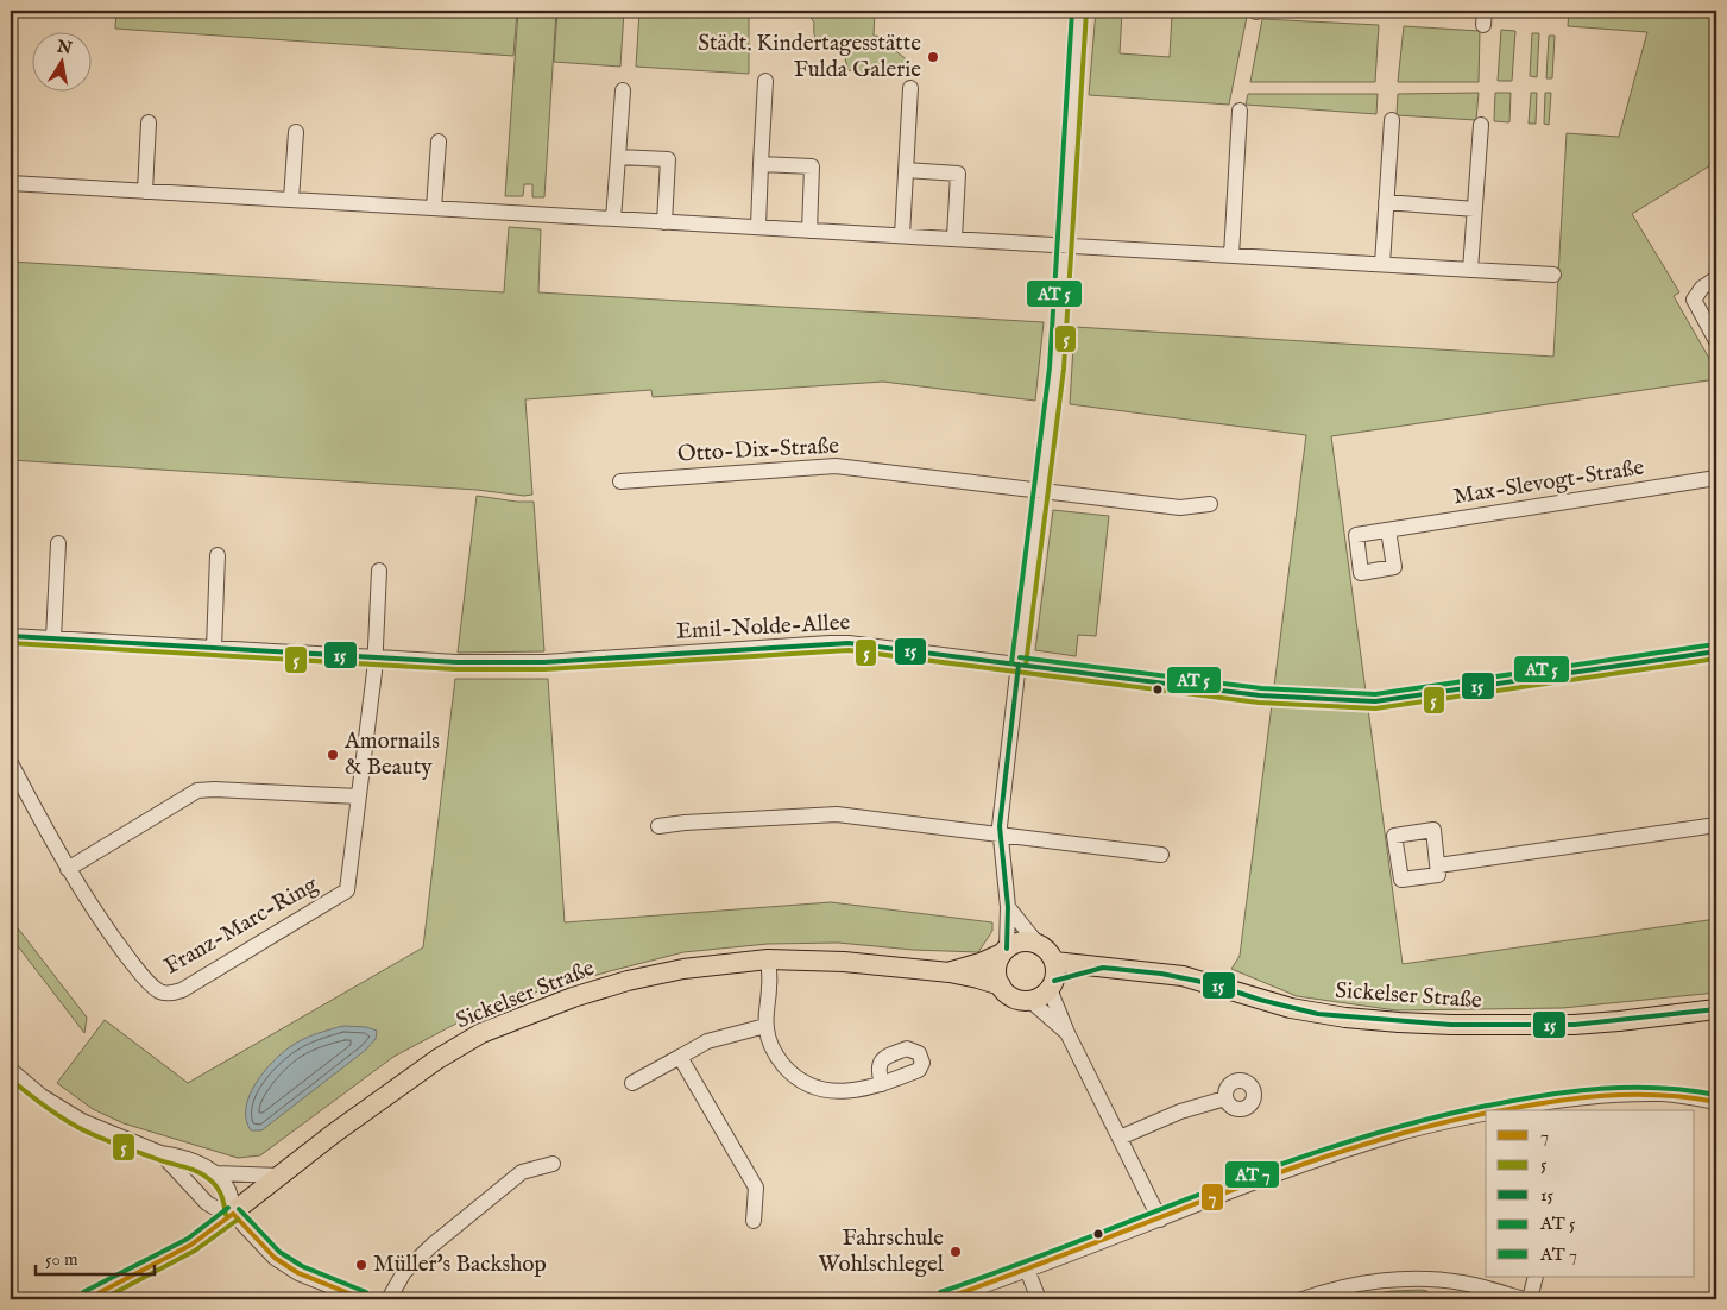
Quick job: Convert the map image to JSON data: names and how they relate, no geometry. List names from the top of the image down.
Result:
{
  "streets": {
    "main road": ["Sickelser Straße"],
    "street": [
      "Otto-Dix-Straße",
      "Max-Slevogt-Straße",
      "Emil-Nolde-Allee",
      "Franz-Marc-Ring"
    ]
  },
  "crossings": [
    ["Emil-Nolde-Allee", "Franz-Marc-Ring"]
  ],
  "places": [
    "Städt. Kindertagesstätte Fulda Galerie",
    "Amornails & Beauty",
    "Fahrschule Wohlschlegel",
    "Müller's Backshop"
  ],
  "lines": ["transit line 5", "transit line 15", "transit line 7"],
  "legend": [
    "7",
    "5",
    "15",
    "AT 5",
    "AT 7"
  ],
  "scale_bar": "50 m",
  "north": "top"
}
